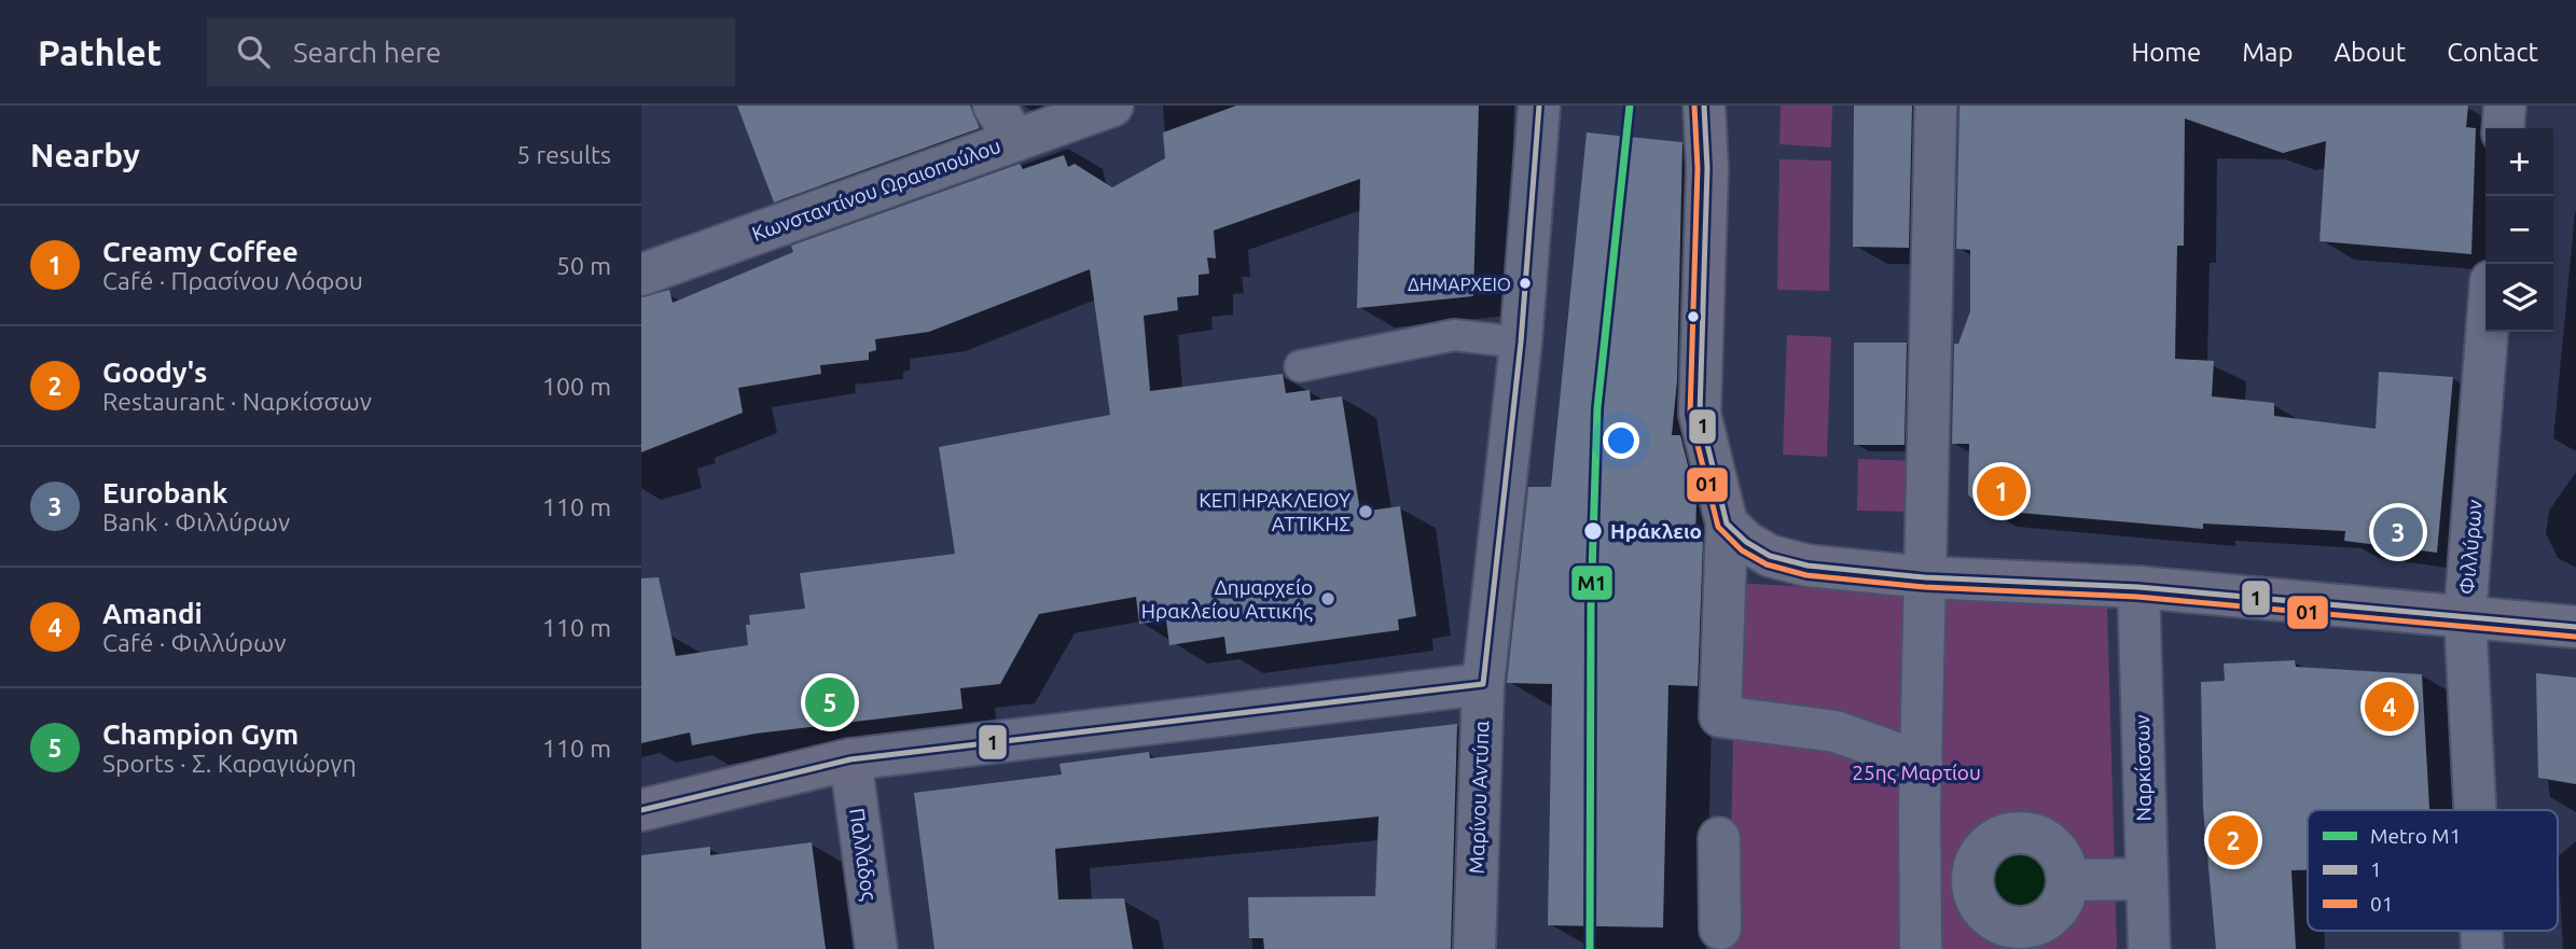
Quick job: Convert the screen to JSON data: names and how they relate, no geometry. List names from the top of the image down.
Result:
{
  "streets": {
    "street": [
      "Κωνσταντίνου Ωραιοπούλου",
      "Φιλλύρων",
      "Ναρκίσσων",
      "Μαρίνου Αντύπα",
      "Παλλάδος"
    ]
  },
  "parks": ["25ης Μαρτίου"],
  "places": [
    "ΔΗΜΑΡΧΕΙΟ",
    "ΚΕΠ ΗΡΑΚΛΕΙΟΥ ΑΤΤΙΚΗΣ",
    "Ηράκλειο",
    "Δημαρχείο Ηρακλείου Αττικής"
  ],
  "lines": ["metro line Μ1", "transit line 1", "transit line 01"],
  "legend": ["Metro Μ1", "1", "01"],
  "page": {
    "header": "Pathlet",
    "search": "Search here",
    "nav": [
      "Home",
      "Map",
      "About",
      "Contact"
    ],
    "heading": ["Nearby", "5 results"],
    "map_buttons": ["+", "−"],
    "list": [
      {
        "mark": "1",
        "name": "Creamy Coffee",
        "note": "Café · Πρασίνου Λόφου",
        "value": "50 m"
      },
      {
        "mark": "2",
        "name": "Goody's",
        "note": "Restaurant · Ναρκίσσων",
        "value": "100 m"
      },
      {
        "mark": "3",
        "name": "Eurobank",
        "note": "Bank · Φιλλύρων",
        "value": "110 m"
      },
      {
        "mark": "4",
        "name": "Amandi",
        "note": "Café · Φιλλύρων",
        "value": "110 m"
      },
      {
        "mark": "5",
        "name": "Champion Gym",
        "note": "Sports · Σ. Καραγιώργη",
        "value": "110 m"
      }
    ],
    "pins": [
      "1",
      "3",
      "5",
      "4",
      "2"
    ]
  }
}
